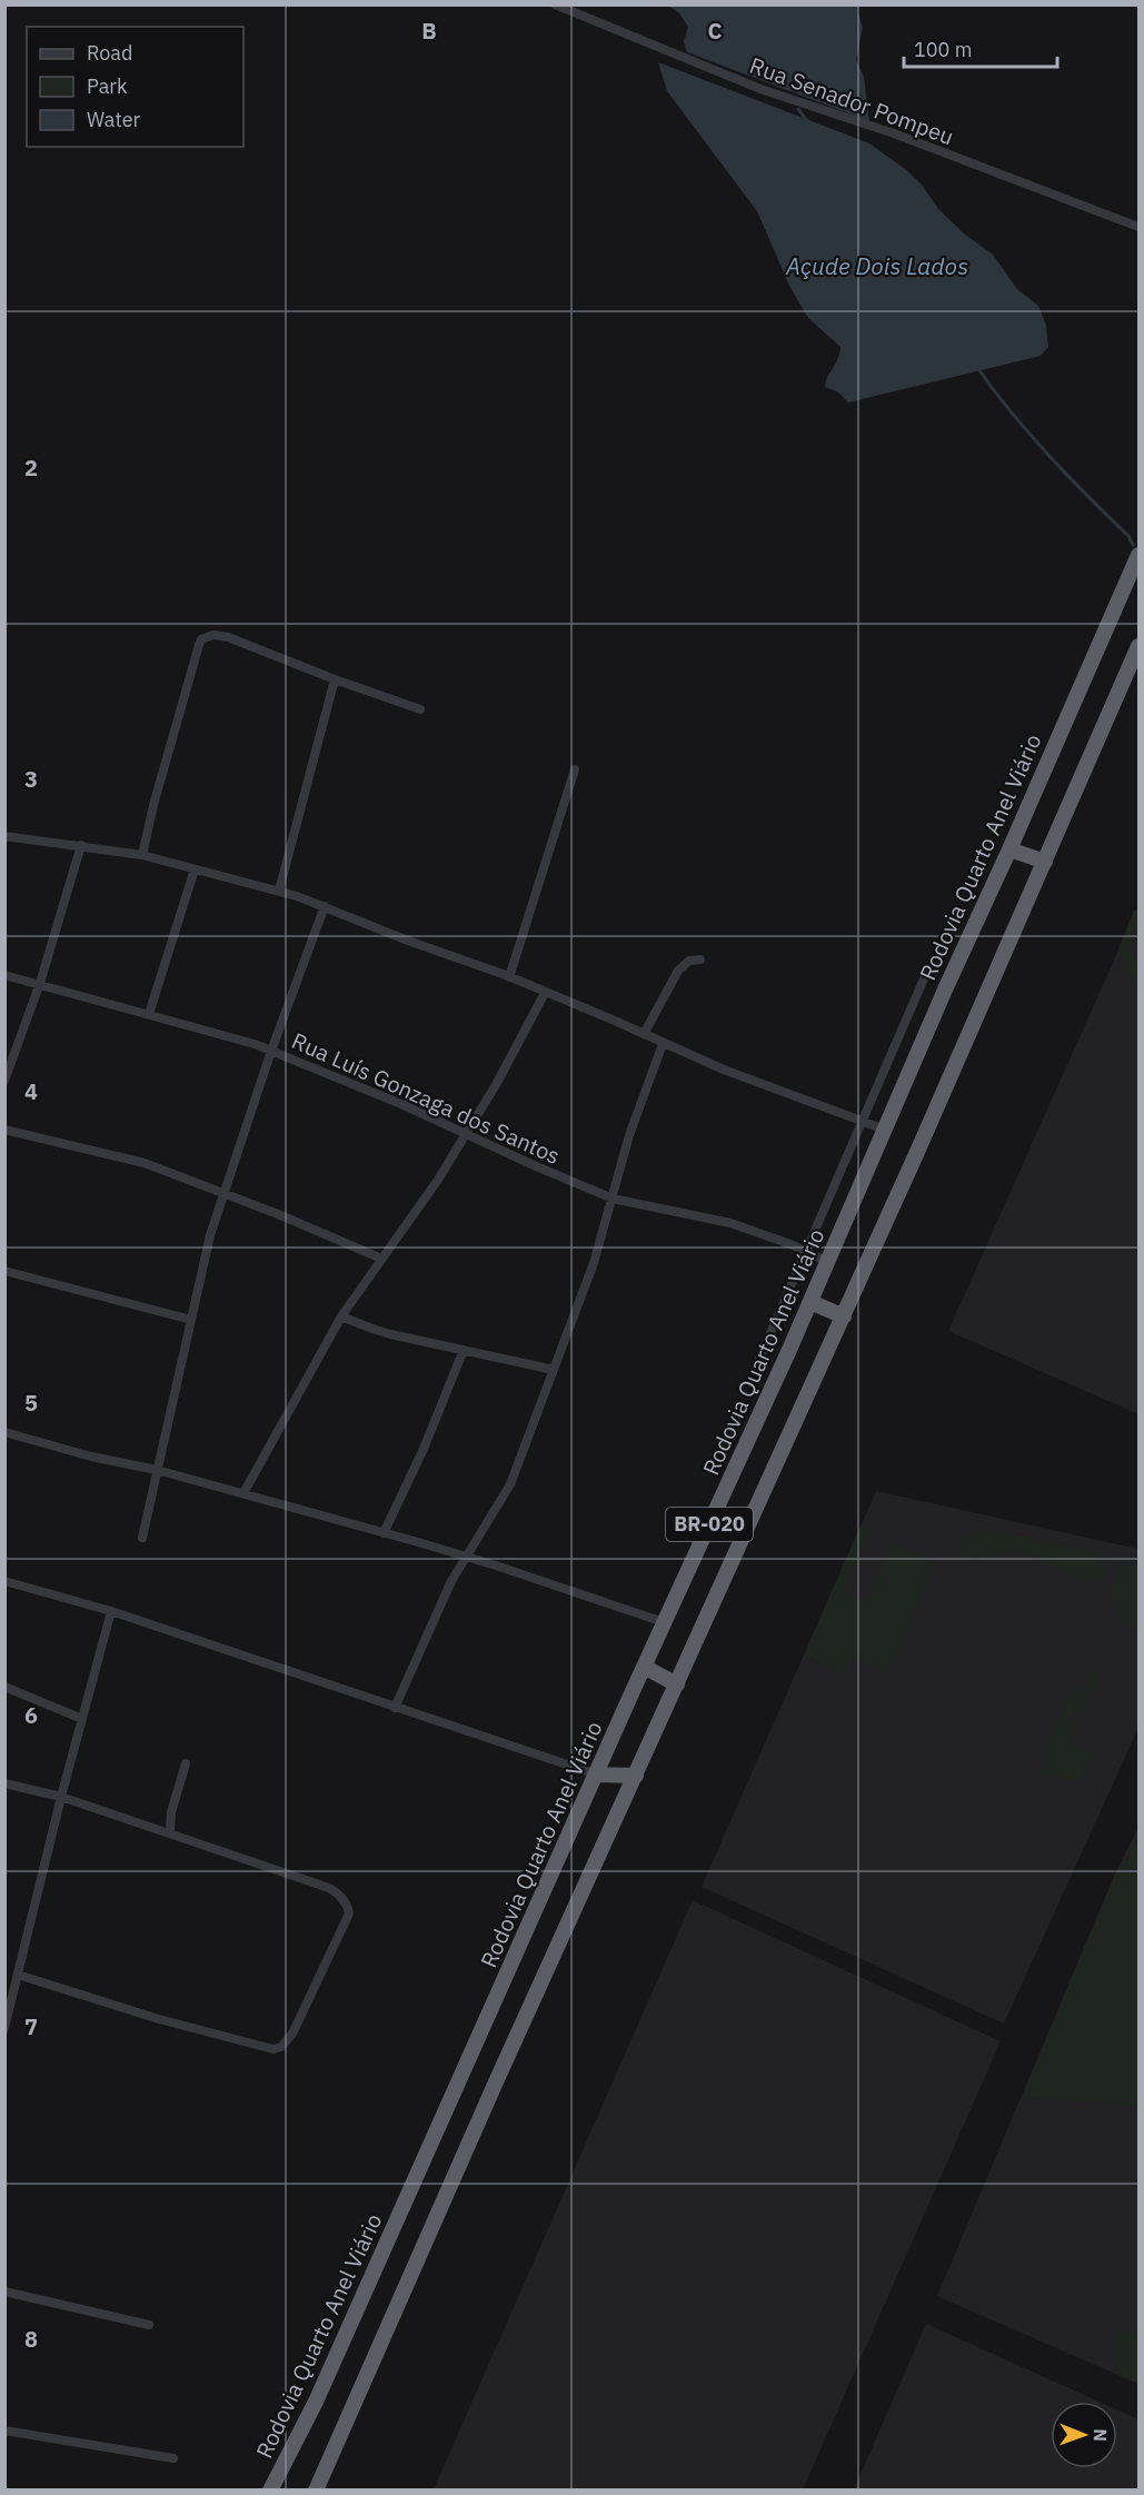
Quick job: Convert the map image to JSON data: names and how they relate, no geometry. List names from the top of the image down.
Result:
{
  "streets": {
    "highway": ["Rodovia Quarto Anel Viário", "BR-020"],
    "street": ["Rua Senador Pompeu", "Rua Luís Gonzaga dos Santos"]
  },
  "crossings": [
    ["Rodovia Quarto Anel Viário", "Rua Luís Gonzaga dos Santos"]
  ],
  "water": ["Açude Dois Lados"],
  "legend": ["Road", "Park", "Water"],
  "scale_bar": "100 m",
  "north": "right",
  "grid": {
    "columns": ["B", "C"],
    "rows": [
      "2",
      "3",
      "4",
      "5",
      "6",
      "7",
      "8"
    ]
  }
}
